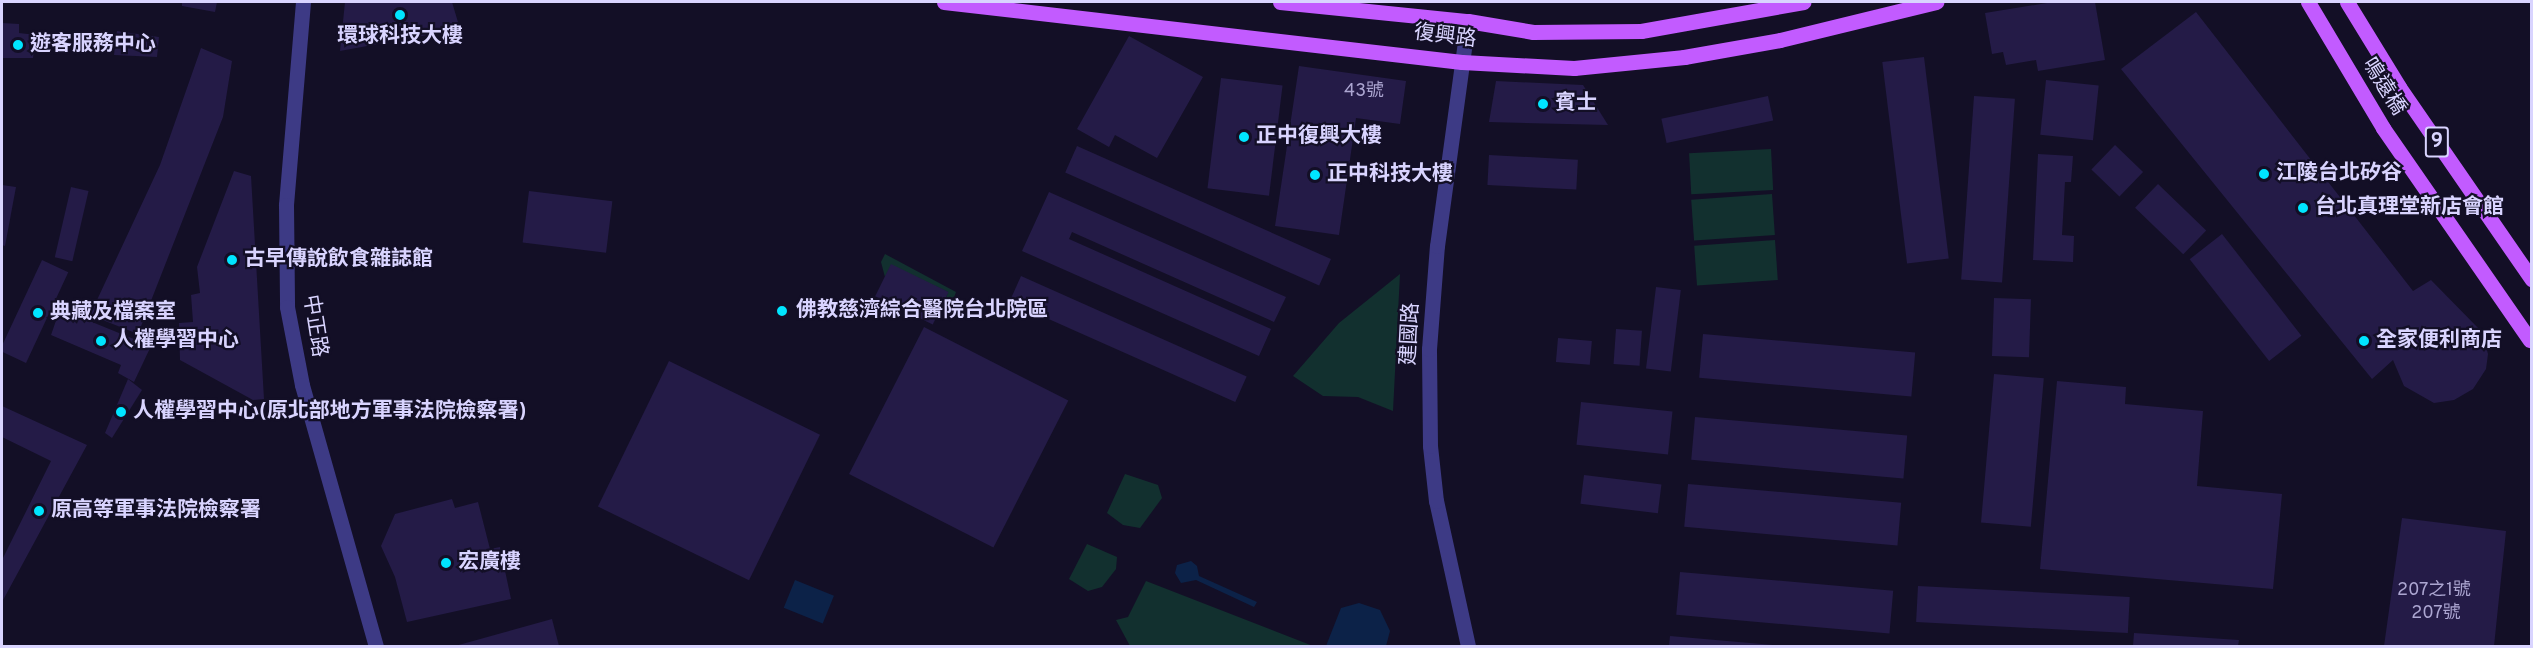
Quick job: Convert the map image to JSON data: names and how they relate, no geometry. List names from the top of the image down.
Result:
{
  "streets": {
    "main road": ["復興路", "鳴遠橋", "9"],
    "street": ["中正路", "建國路"]
  },
  "crossings": [
    ["復興路", "建國路"]
  ],
  "places": [
    "環球科技大樓",
    "遊客服務中心",
    "賓士",
    "正中復興大樓",
    "江陵台北矽谷",
    "正中科技大樓",
    "台北真理堂新店會館",
    "古早傳說飲食雜誌館",
    "佛教慈濟綜合醫院台北院區",
    "典藏及檔案室",
    "人權學習中心",
    "全家便利商店",
    "人權學習中心(原北部地方軍事法院檢察署)",
    "原高等軍事法院檢察署",
    "宏廣樓"
  ],
  "house_numbers": ["43號", "207之1號", "207號"]
}
